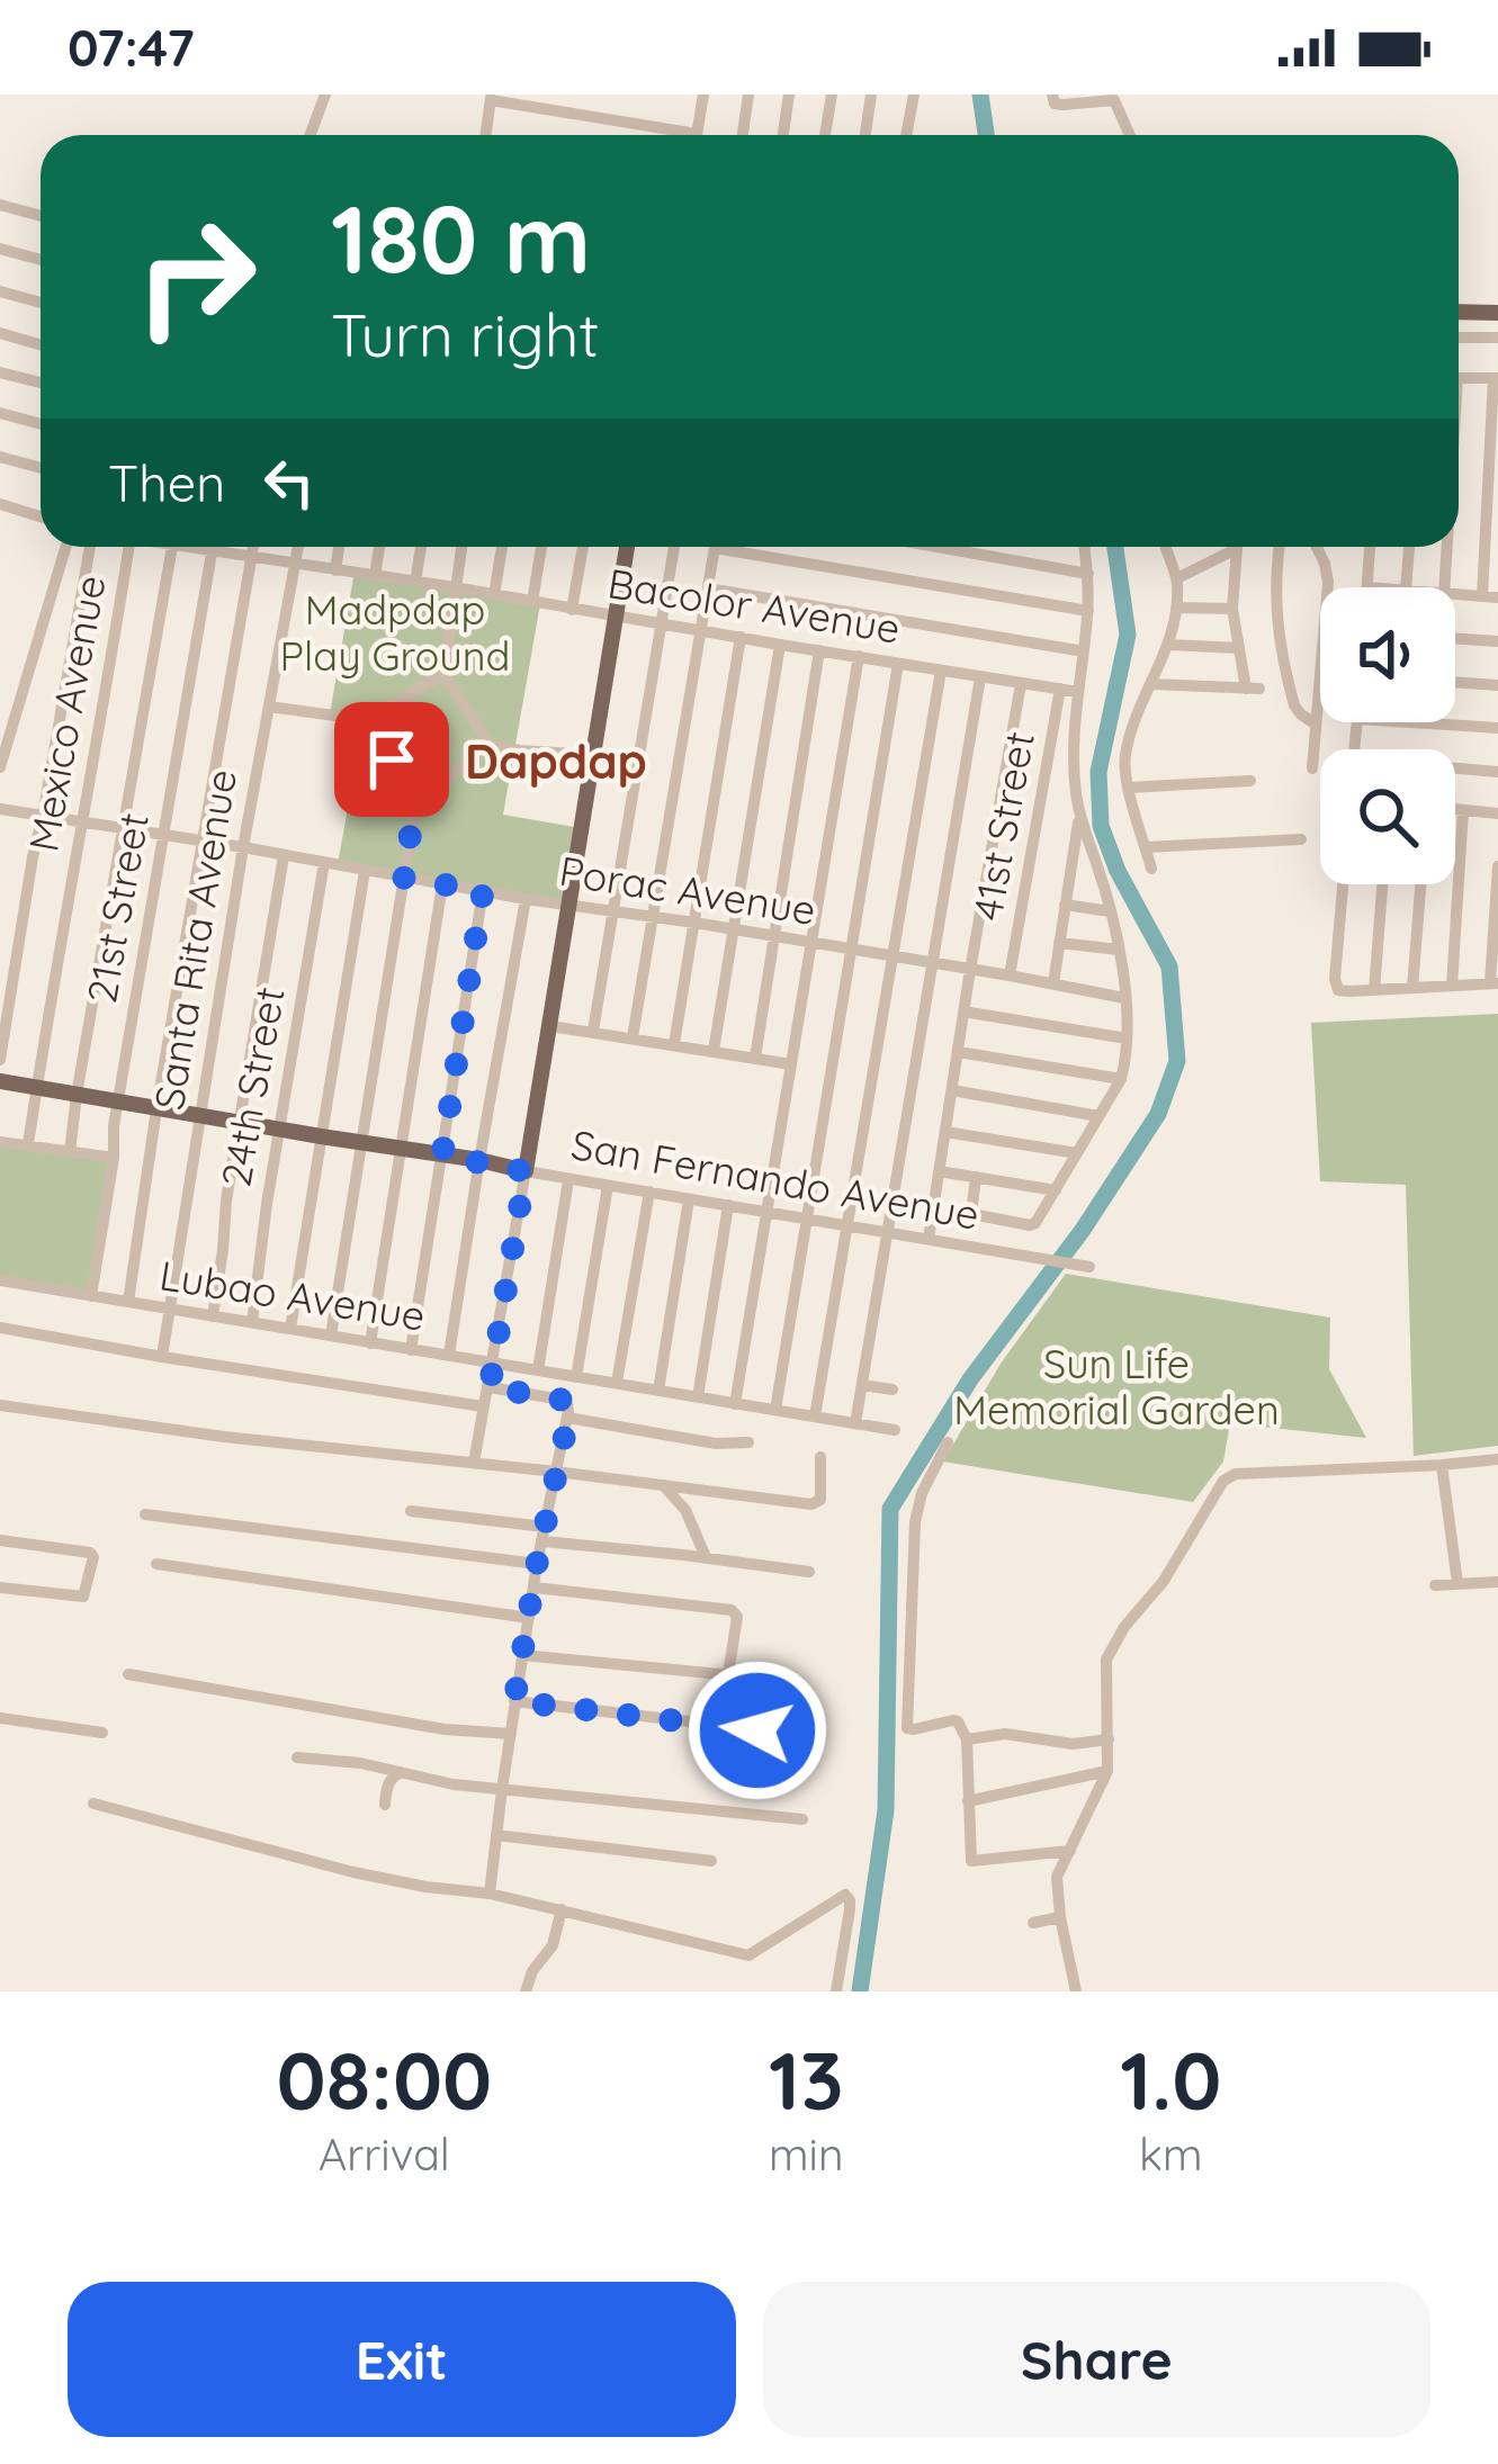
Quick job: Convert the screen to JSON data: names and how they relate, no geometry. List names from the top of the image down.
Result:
{
  "streets": {
    "main road": ["San Fernando Avenue"],
    "street": [
      "Bacolor Avenue",
      "Mexico Avenue",
      "41st Street",
      "Porac Avenue",
      "21st Street",
      "Santa Rita Avenue",
      "24th Street",
      "Lubao Avenue"
    ]
  },
  "crossings": [
    ["Bacolor Avenue", "41st Street"],
    ["Bacolor Avenue", "21st Street"],
    ["Bacolor Avenue", "Santa Rita Avenue"],
    ["Bacolor Avenue", "San Fernando Avenue"],
    ["Mexico Avenue", "Porac Avenue"],
    ["Mexico Avenue", "San Fernando Avenue"],
    ["41st Street", "Porac Avenue"],
    ["Porac Avenue", "21st Street"],
    ["Porac Avenue", "Santa Rita Avenue"],
    ["Porac Avenue", "24th Street"],
    ["Porac Avenue", "San Fernando Avenue"],
    ["21st Street", "San Fernando Avenue"],
    ["21st Street", "Lubao Avenue"],
    ["Santa Rita Avenue", "San Fernando Avenue"],
    ["Santa Rita Avenue", "Lubao Avenue"],
    ["24th Street", "San Fernando Avenue"],
    ["24th Street", "Lubao Avenue"],
    ["San Fernando Avenue", "Lubao Avenue"]
  ],
  "districts": ["Dapdap"],
  "parks": ["Madpdap Play Ground", "Sun Life Memorial Garden"],
  "page": {
    "status": "07:47",
    "turn": ["180 m", "Turn right"],
    "then": "Then",
    "eta": [
      "08:00",
      "Arrival",
      "13",
      "min",
      "1.0",
      "km"
    ],
    "buttons": ["Exit", "Share"]
  }
}
